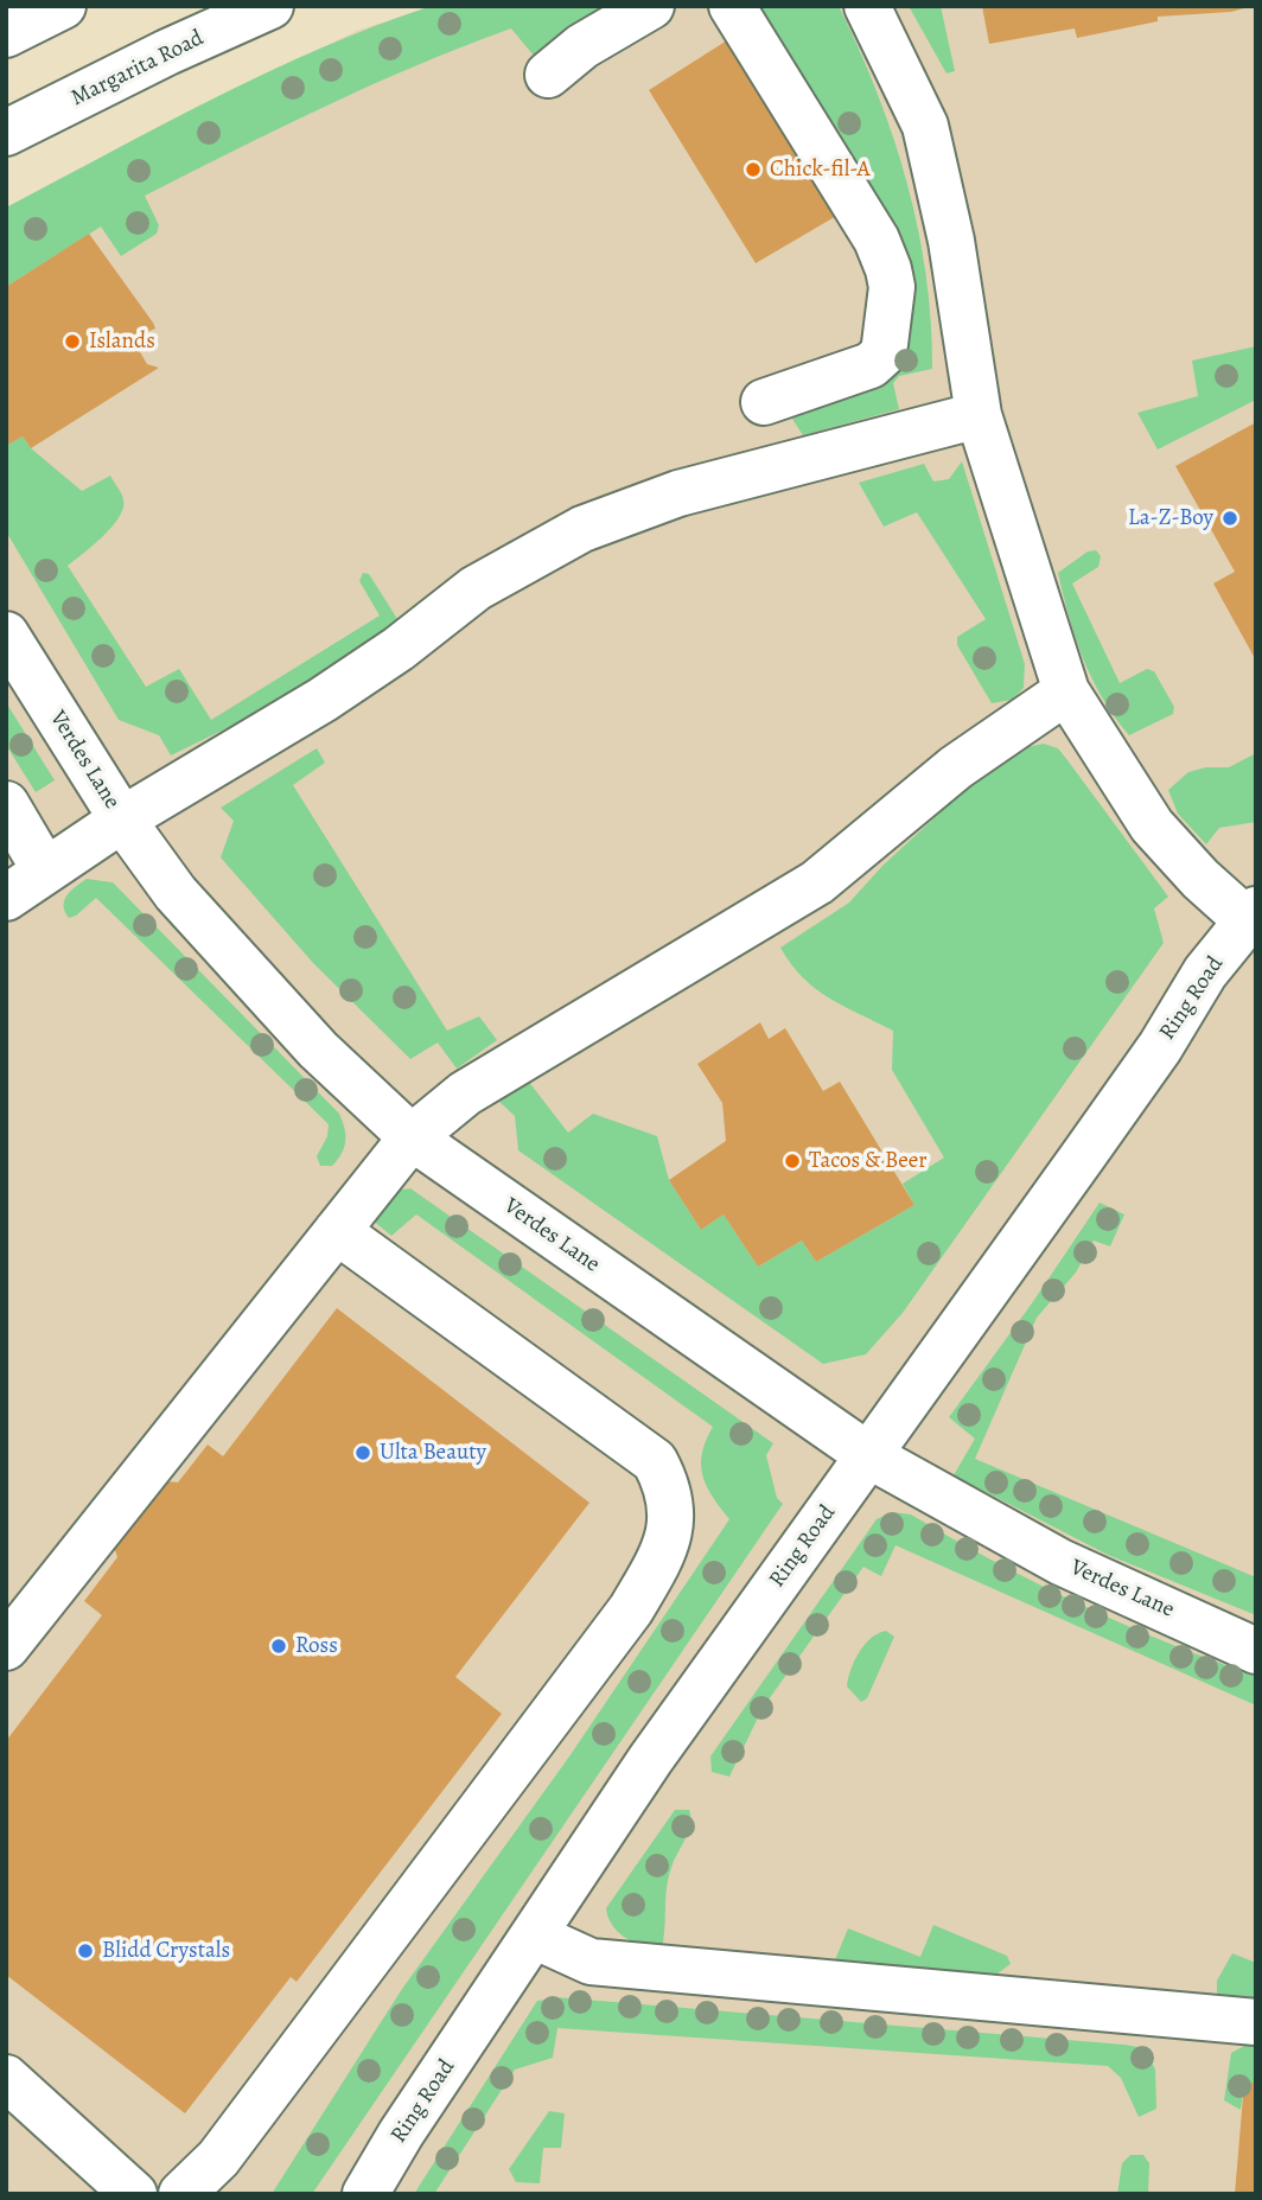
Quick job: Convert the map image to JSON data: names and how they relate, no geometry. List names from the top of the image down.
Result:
{
  "streets": {
    "street": ["Margarita Road", "Verdes Lane", "Ring Road"]
  },
  "crossings": [
    ["Verdes Lane", "Ring Road"]
  ],
  "places": [
    "Chick-fil-A",
    "Islands",
    "La-Z-Boy",
    "Tacos & Beer",
    "Ulta Beauty",
    "Ross",
    "Blidd Crystals"
  ]
}
